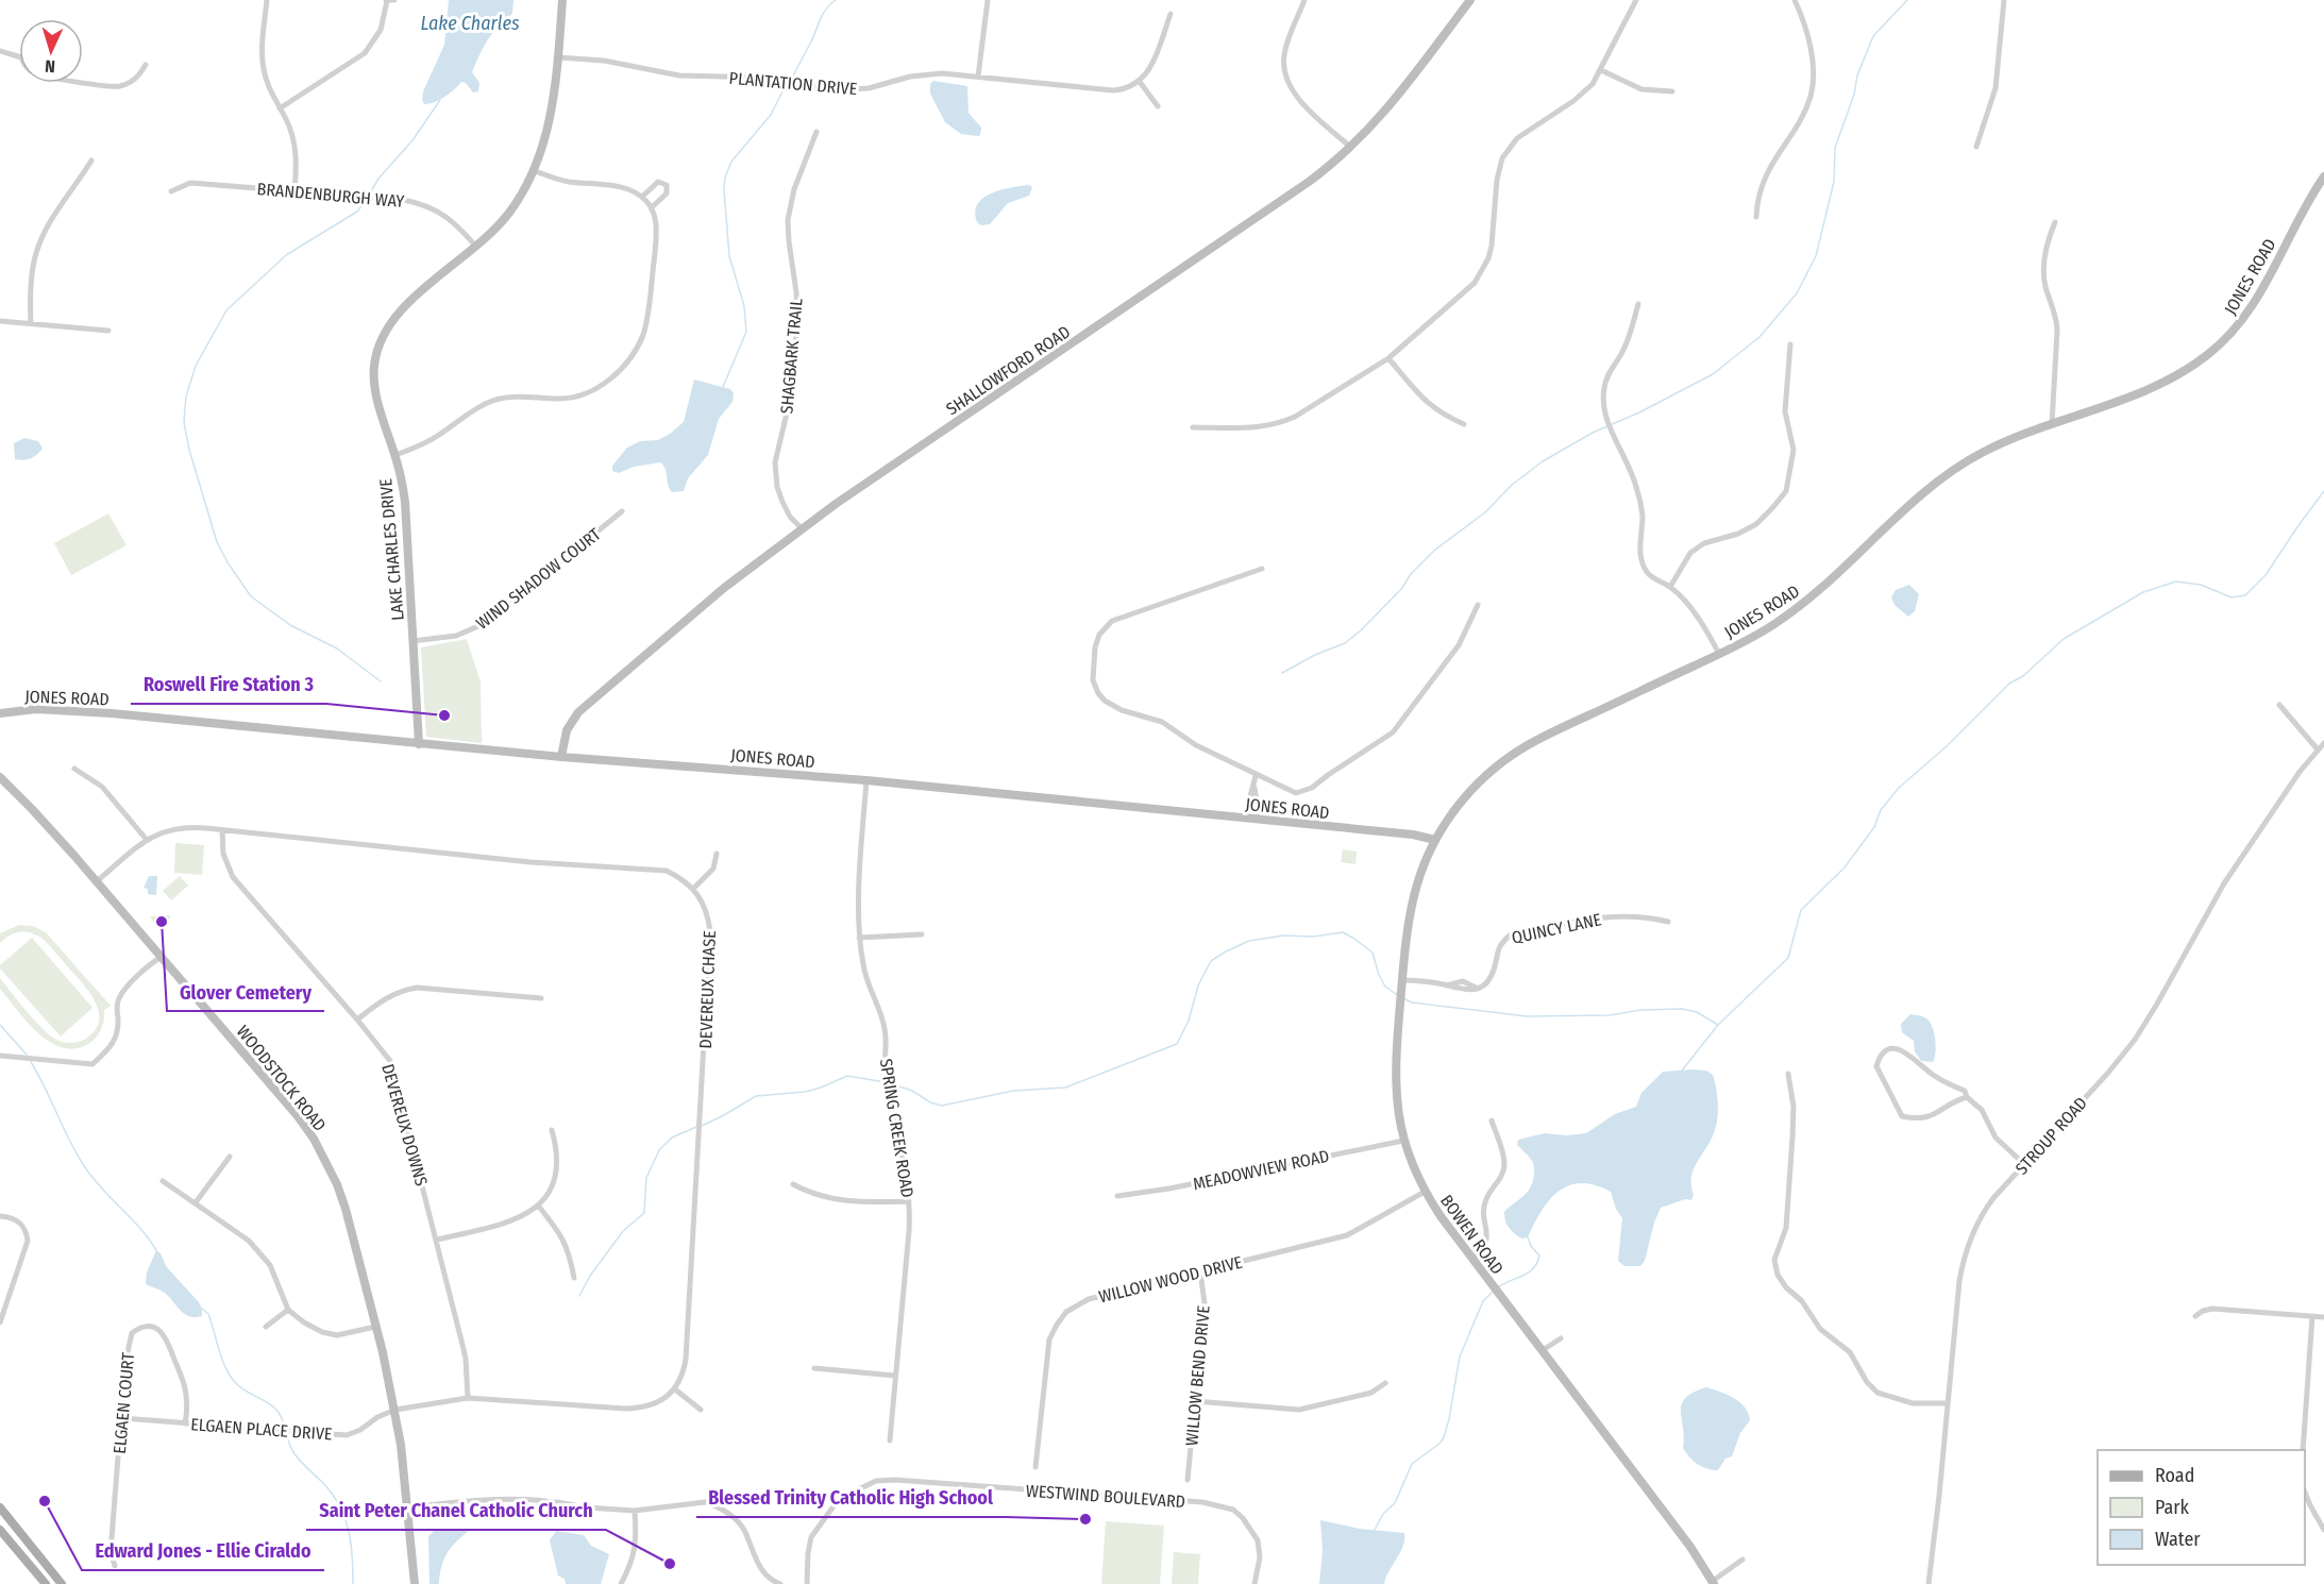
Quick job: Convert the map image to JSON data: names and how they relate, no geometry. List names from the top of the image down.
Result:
{
  "streets": {
    "street": [
      "PLANTATION DRIVE",
      "BRANDENBURGH WAY",
      "JONES ROAD",
      "SHAGBARK TRAIL",
      "SHALLOWFORD ROAD",
      "LAKE CHARLES DRIVE",
      "WIND SHADOW COURT",
      "QUINCY LANE",
      "DEVEREUX CHASE",
      "WOODSTOCK ROAD",
      "DEVEREUX DOWNS",
      "SPRING CREEK ROAD",
      "STROUP ROAD",
      "MEADOWVIEW ROAD",
      "BOWEN ROAD",
      "WILLOW WOOD DRIVE",
      "WILLOW BEND DRIVE",
      "ELGAEN COURT",
      "ELGAEN PLACE DRIVE",
      "WESTWIND BOULEVARD"
    ]
  },
  "crossings": [
    ["PLANTATION DRIVE", "LAKE CHARLES DRIVE"],
    ["BRANDENBURGH WAY", "LAKE CHARLES DRIVE"],
    ["JONES ROAD", "SHALLOWFORD ROAD"],
    ["JONES ROAD", "LAKE CHARLES DRIVE"],
    ["JONES ROAD", "SPRING CREEK ROAD"],
    ["JONES ROAD", "BOWEN ROAD"],
    ["SHAGBARK TRAIL", "SHALLOWFORD ROAD"],
    ["LAKE CHARLES DRIVE", "WIND SHADOW COURT"],
    ["QUINCY LANE", "BOWEN ROAD"],
    ["DEVEREUX CHASE", "WOODSTOCK ROAD"],
    ["DEVEREUX CHASE", "DEVEREUX DOWNS"],
    ["WOODSTOCK ROAD", "ELGAEN PLACE DRIVE"],
    ["MEADOWVIEW ROAD", "BOWEN ROAD"],
    ["BOWEN ROAD", "WILLOW WOOD DRIVE"],
    ["WILLOW WOOD DRIVE", "WILLOW BEND DRIVE"],
    ["ELGAEN COURT", "ELGAEN PLACE DRIVE"]
  ],
  "water": ["Lake Charles"],
  "places": [
    "Roswell Fire Station 3",
    "Glover Cemetery",
    "Edward Jones - Ellie Ciraldo",
    "Blessed Trinity Catholic High School",
    "Saint Peter Chanel Catholic Church"
  ],
  "legend": ["Road", "Park", "Water"],
  "north": "bottom"
}
